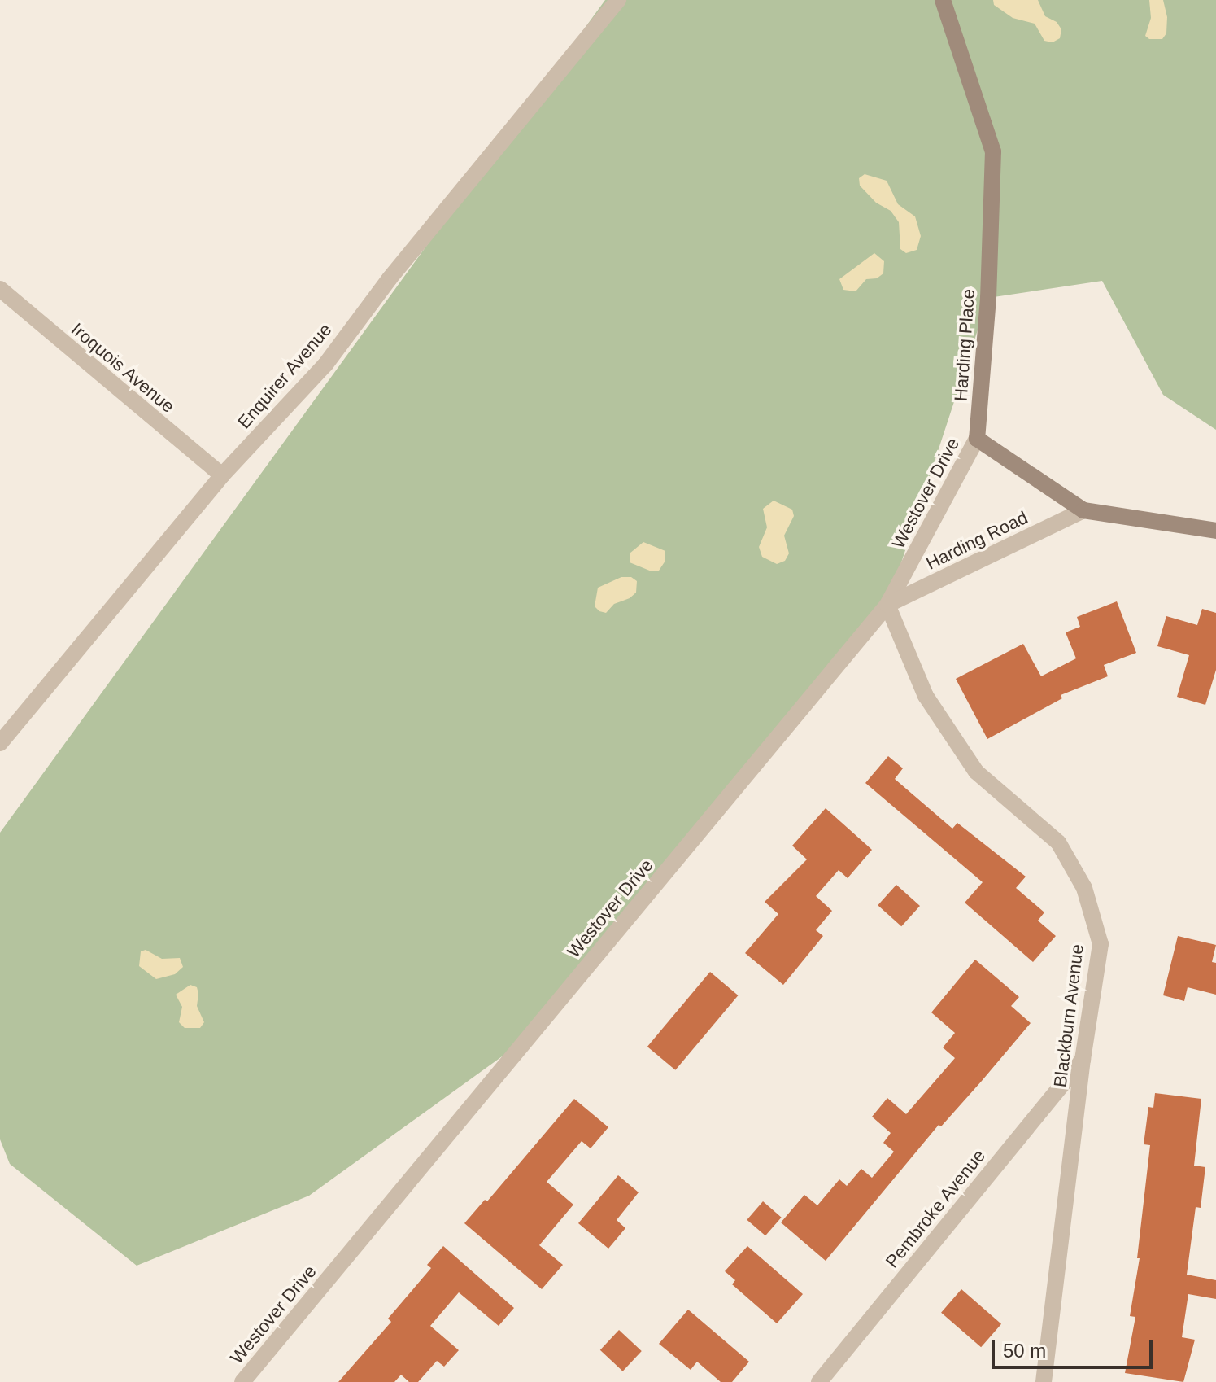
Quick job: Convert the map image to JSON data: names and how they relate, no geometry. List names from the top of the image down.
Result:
{
  "streets": {
    "main road": ["Harding Place"],
    "street": [
      "Iroquois Avenue",
      "Enquirer Avenue",
      "Westover Drive",
      "Harding Road",
      "Blackburn Avenue",
      "Pembroke Avenue"
    ]
  },
  "crossings": [
    ["Harding Place", "Westover Drive"],
    ["Iroquois Avenue", "Enquirer Avenue"],
    ["Westover Drive", "Harding Road"],
    ["Westover Drive", "Blackburn Avenue"],
    ["Harding Road", "Blackburn Avenue"],
    ["Blackburn Avenue", "Pembroke Avenue"]
  ],
  "scale_bar": "50 m"
}
